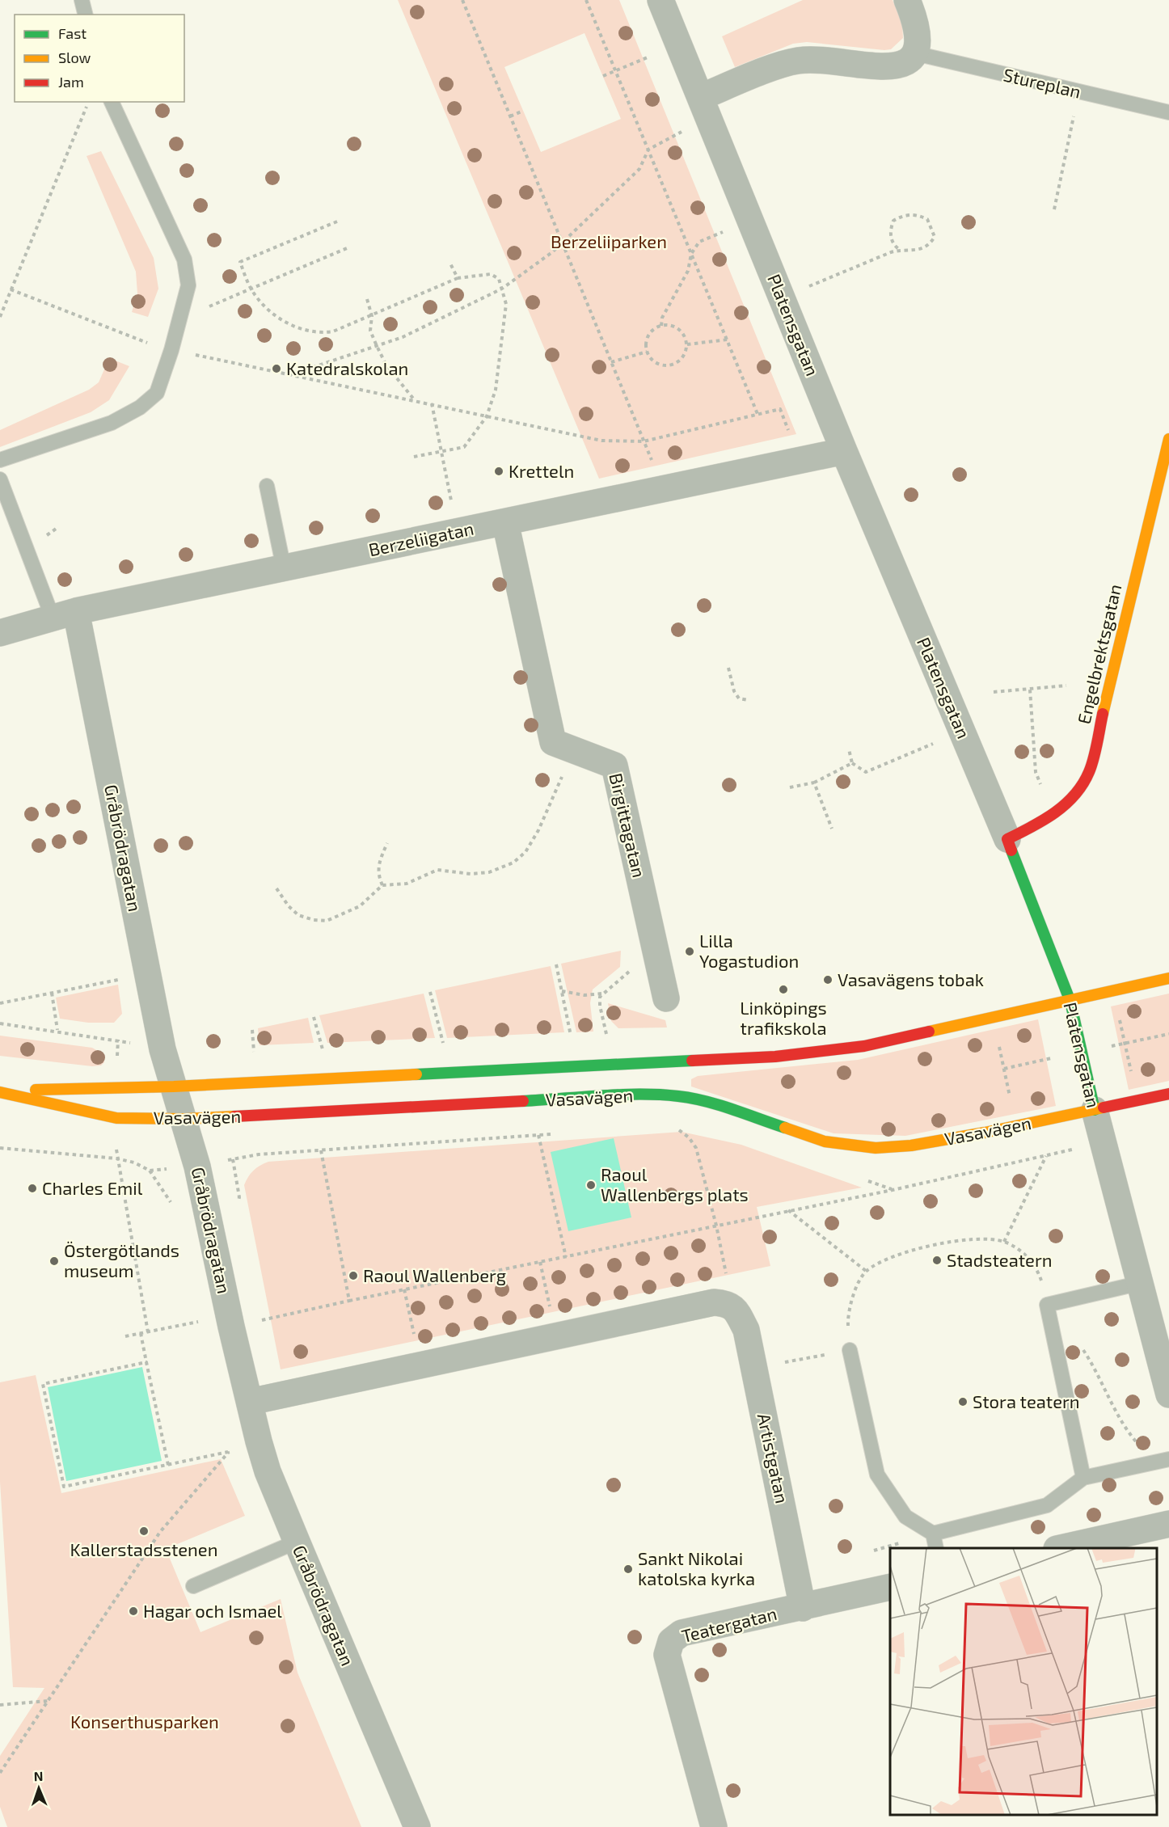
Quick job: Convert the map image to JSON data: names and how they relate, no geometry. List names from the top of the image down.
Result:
{
  "streets": {
    "main road": ["Platensgatan", "Engelbrektsgatan", "Vasavägen"],
    "street": [
      "Berzeliigatan",
      "Birgittagatan",
      "Gråbrödragatan",
      "Artistgatan",
      "Teatergatan"
    ],
    "lane": ["Stureplan"]
  },
  "crossings": [
    ["Platensgatan", "Berzeliigatan"],
    ["Platensgatan", "Engelbrektsgatan"],
    ["Platensgatan", "Vasavägen"],
    ["Berzeliigatan", "Birgittagatan"],
    ["Berzeliigatan", "Gråbrödragatan"],
    ["Gråbrödragatan", "Vasavägen"],
    ["Artistgatan", "Teatergatan"]
  ],
  "parks": ["Berzeliiparken", "Konserthusparken"],
  "places": [
    "Katedralskolan",
    "Kretteln",
    "Lilla Yogastudion",
    "Vasavägens tobak",
    "Linköpings trafikskola",
    "Raoul Wallenbergs plats",
    "Charles Emil",
    "Stadsteatern",
    "Östergötlands museum",
    "Raoul Wallenberg",
    "Stora teatern",
    "Kallerstadsstenen",
    "Sankt Nikolai katolska kyrka",
    "Hagar och Ismael"
  ],
  "legend": ["Fast", "Slow", "Jam"],
  "north": "top"
}
